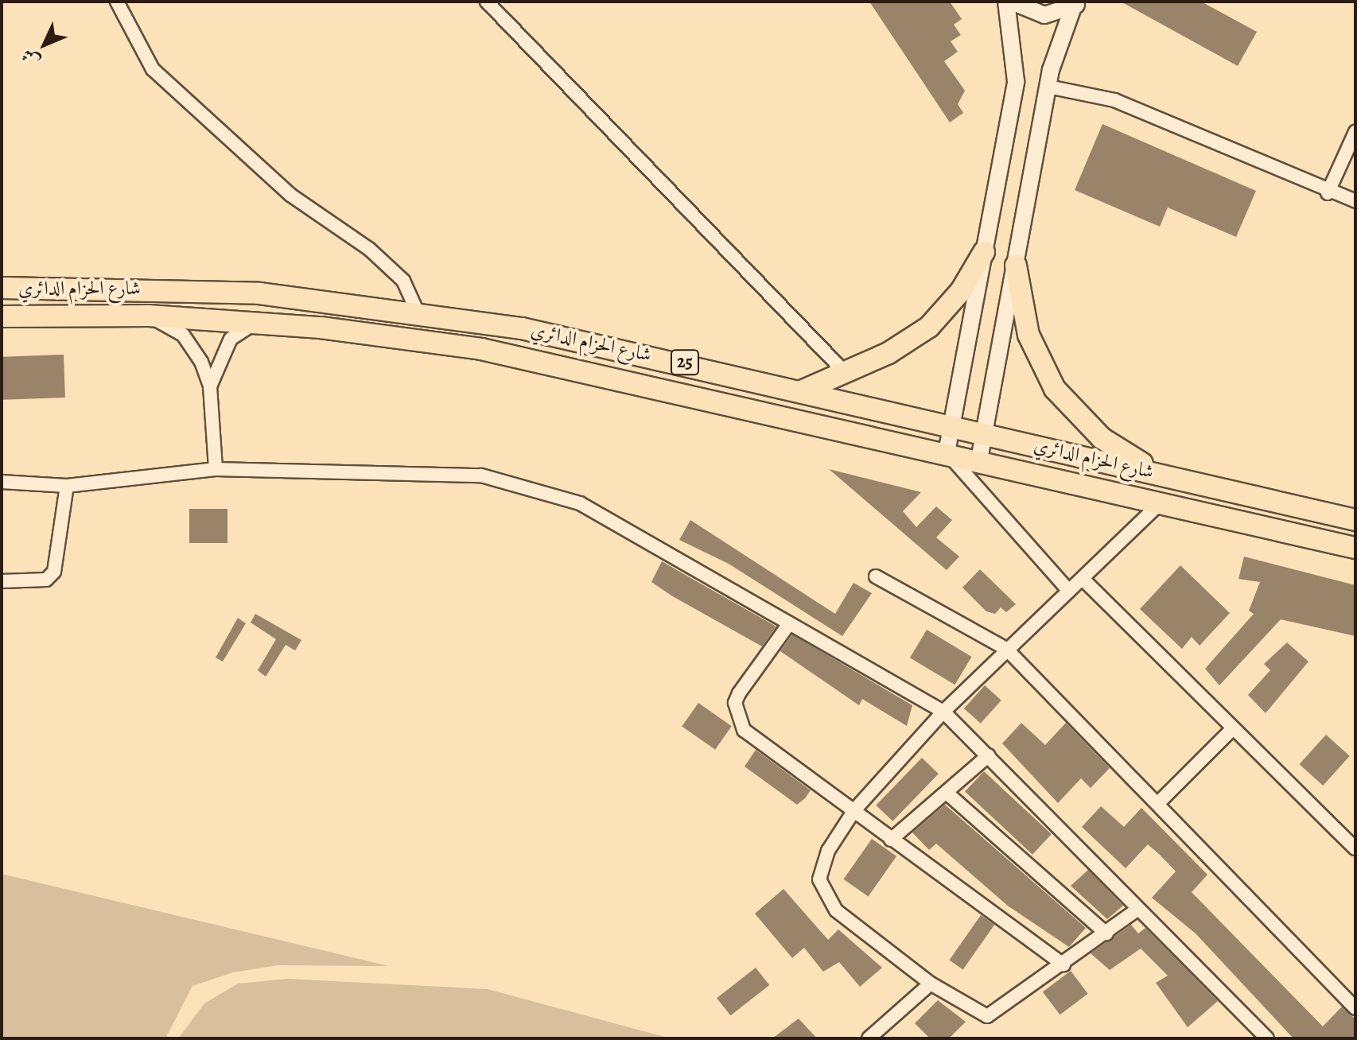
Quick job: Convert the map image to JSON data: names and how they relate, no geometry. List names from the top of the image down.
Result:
{
  "streets": {
    "main road": ["شارع الحزام الدائري", "25"]
  },
  "north": "bottom left"
}
